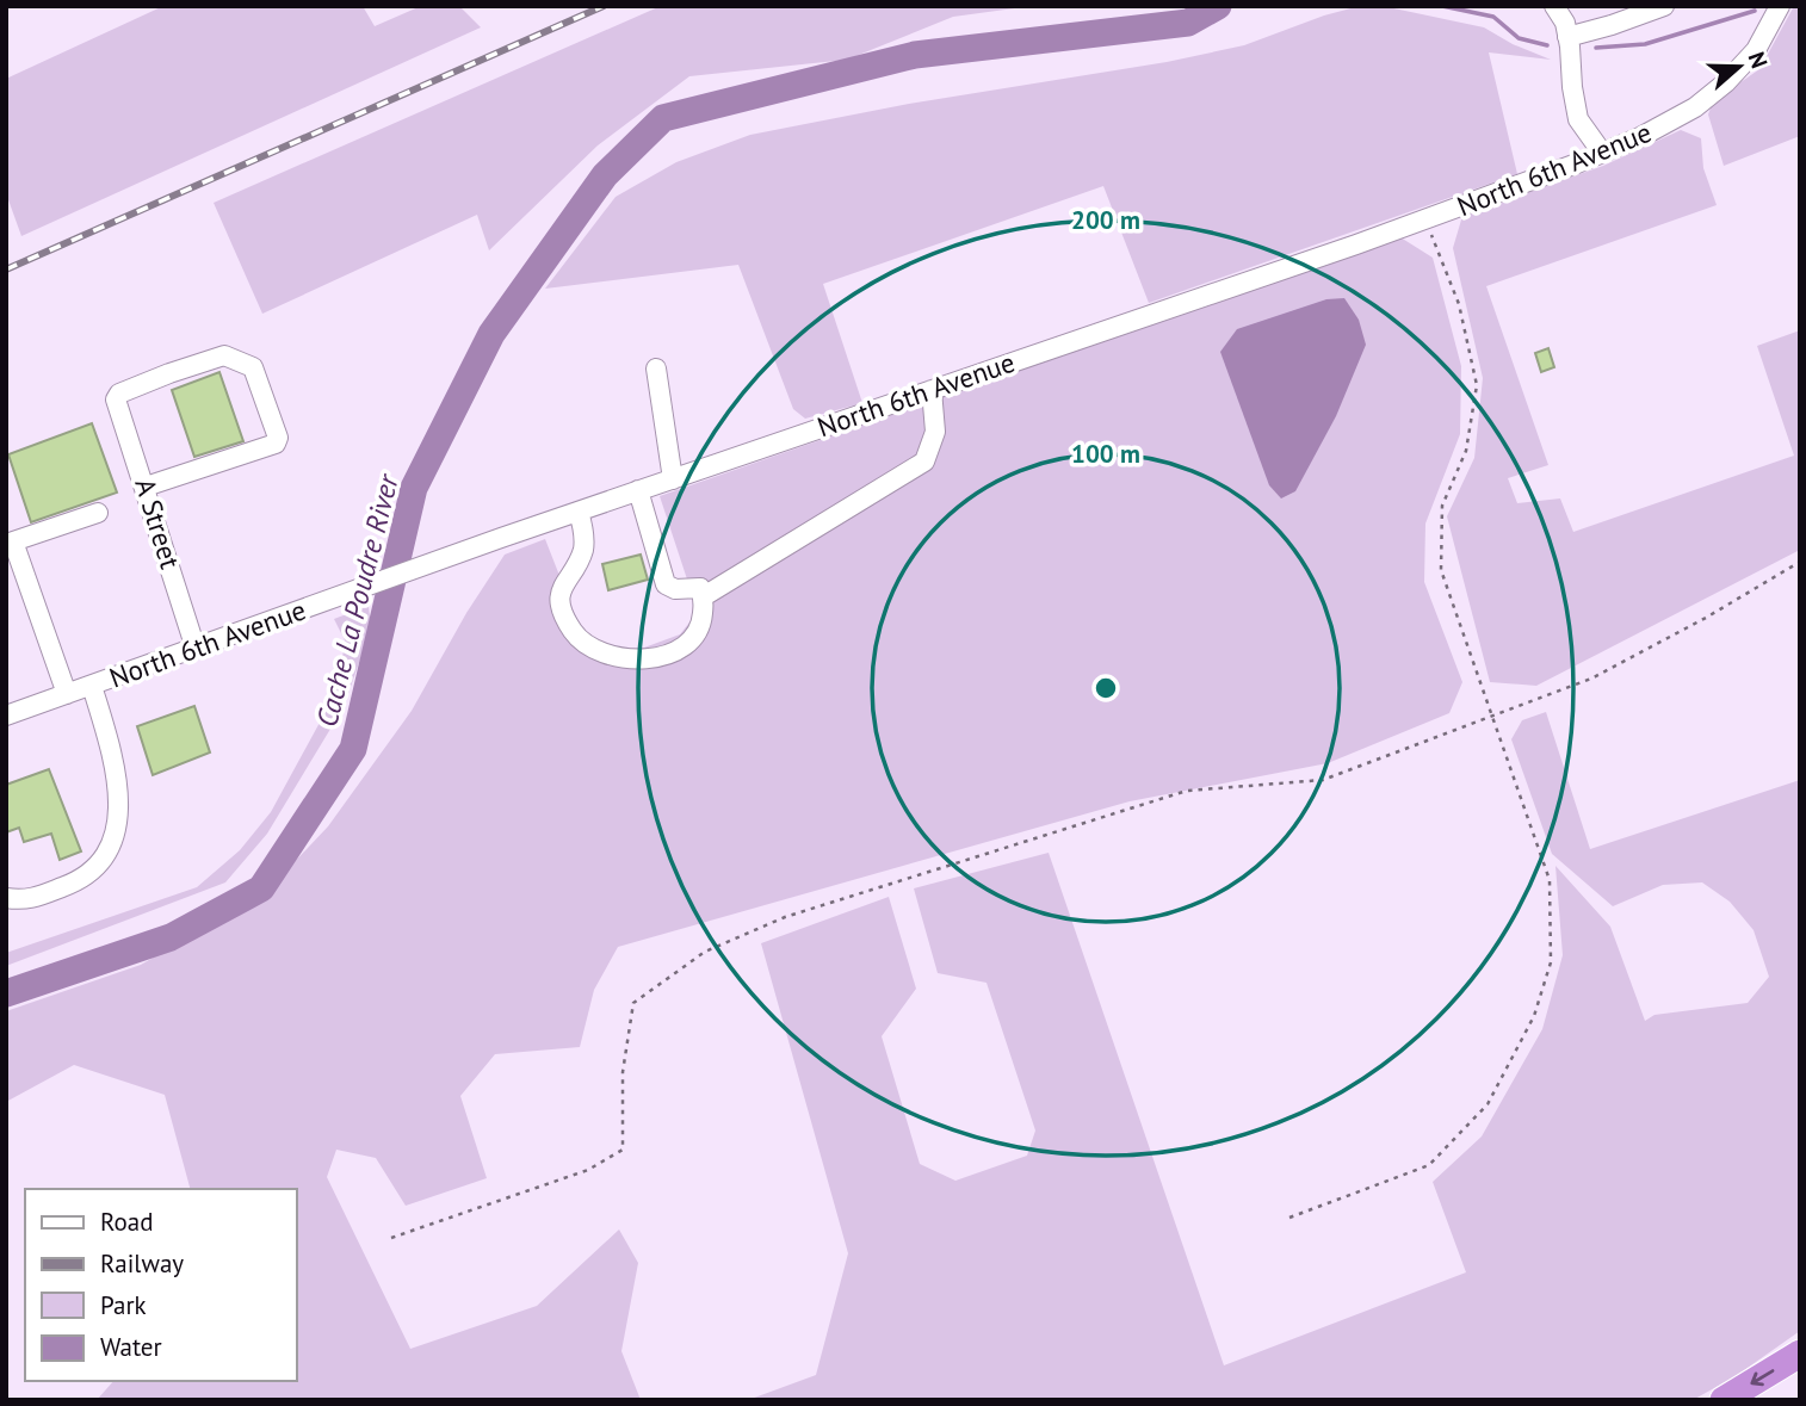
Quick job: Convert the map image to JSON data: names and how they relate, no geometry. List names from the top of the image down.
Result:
{
  "streets": {
    "street": ["North 6th Avenue", "A Street"]
  },
  "crossings": [
    ["North 6th Avenue", "A Street"]
  ],
  "water": ["Cache La Poudre River"],
  "legend": [
    "Road",
    "Railway",
    "Park",
    "Water"
  ],
  "north": "right",
  "rings": ["200 m", "100 m"]
}
